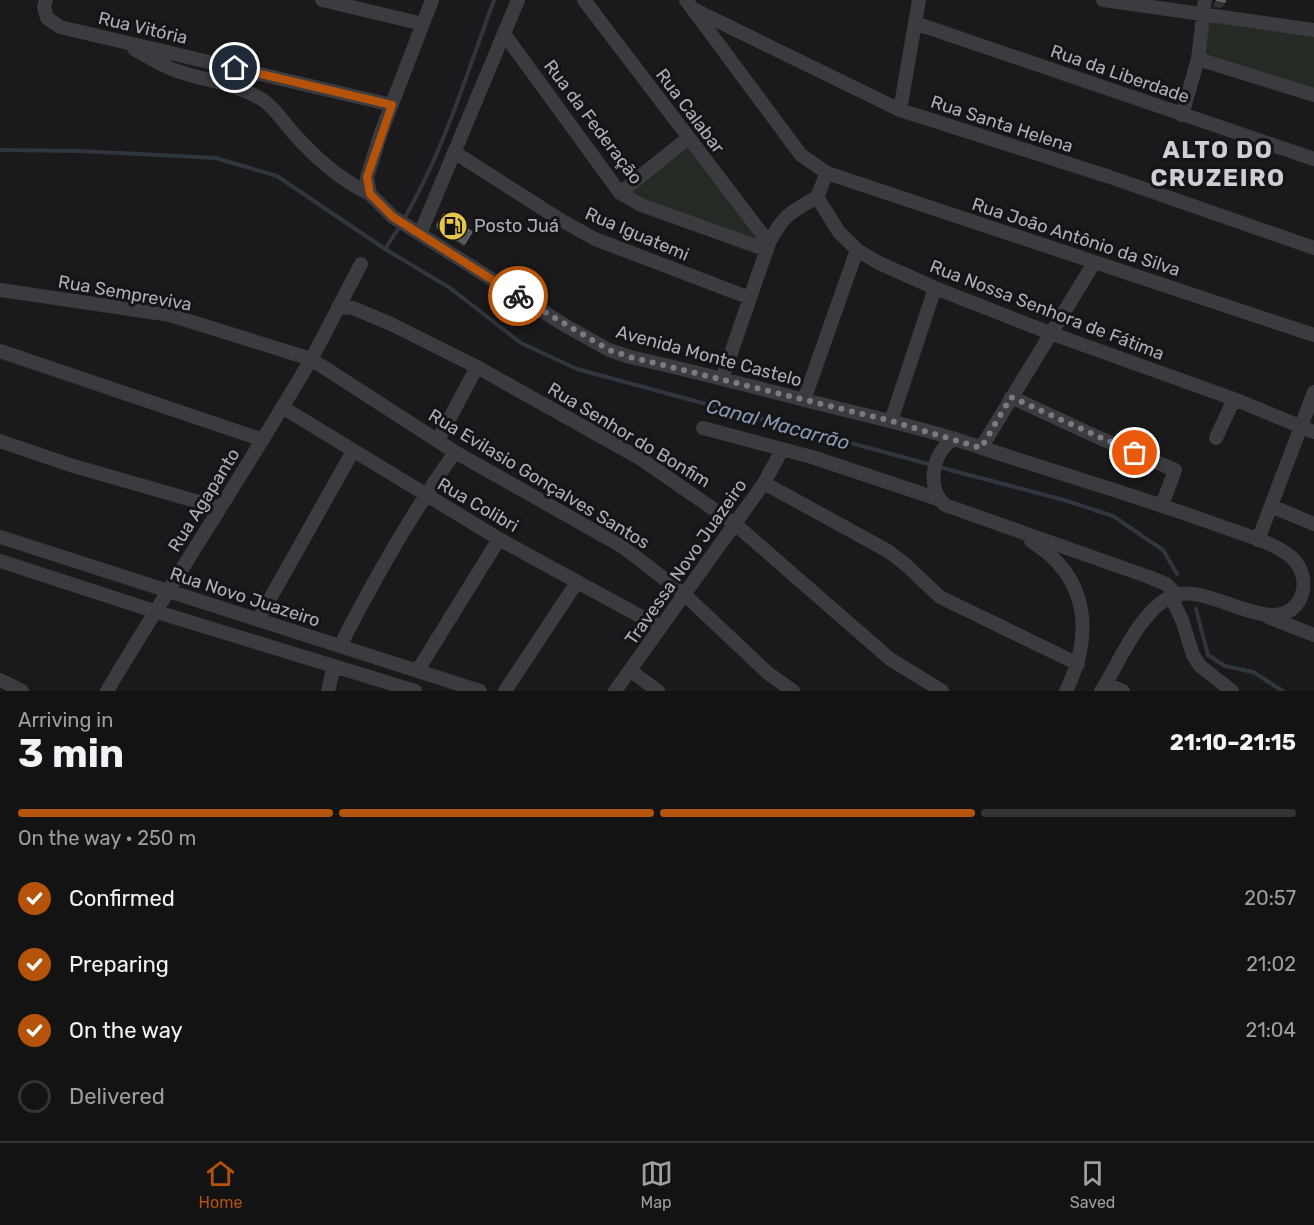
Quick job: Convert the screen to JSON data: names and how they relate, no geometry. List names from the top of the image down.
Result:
{
  "streets": {
    "street": [
      "Rua Vitória",
      "Rua da Liberdade",
      "Rua Calabar",
      "Rua da Federação",
      "Rua Santa Helena",
      "Rua Iguatemi",
      "Rua João Antônio da Silva",
      "Rua Sempreviva",
      "Rua Nossa Senhora de Fátima",
      "Avenida Monte Castelo",
      "Rua Senhor do Bonfim",
      "Rua Evilasio Gonçalves Santos",
      "Rua Agapanto",
      "Rua Colibri",
      "Travessa Novo Juazeiro",
      "Rua Novo Juazeiro"
    ]
  },
  "crossings": [
    ["Rua Vitória", "Avenida Monte Castelo"],
    ["Rua Calabar", "Rua da Federação"],
    ["Rua Santa Helena", "Rua João Antônio da Silva"],
    ["Rua Sempreviva", "Rua Evilasio Gonçalves Santos"],
    ["Rua Sempreviva", "Rua Agapanto"],
    ["Rua Senhor do Bonfim", "Rua Agapanto"],
    ["Rua Senhor do Bonfim", "Travessa Novo Juazeiro"],
    ["Rua Evilasio Gonçalves Santos", "Rua Agapanto"],
    ["Rua Evilasio Gonçalves Santos", "Travessa Novo Juazeiro"],
    ["Rua Agapanto", "Rua Colibri"],
    ["Rua Agapanto", "Rua Novo Juazeiro"],
    ["Rua Colibri", "Travessa Novo Juazeiro"]
  ],
  "districts": ["ALTO DO CRUZEIRO"],
  "water": ["Canal Macarrão"],
  "places": {
    "fuel station": ["Posto Juá"]
  },
  "page": {
    "heading": ["3 min", "Arriving in", "21:10–21:15"],
    "bar": "On the way · 250 m",
    "list": [
      ["Confirmed", "20:57"],
      ["Preparing", "21:02"],
      ["On the way", "21:04"],
      "Delivered"
    ],
    "tabs": ["Home", "Map", "Saved"]
  }
}
